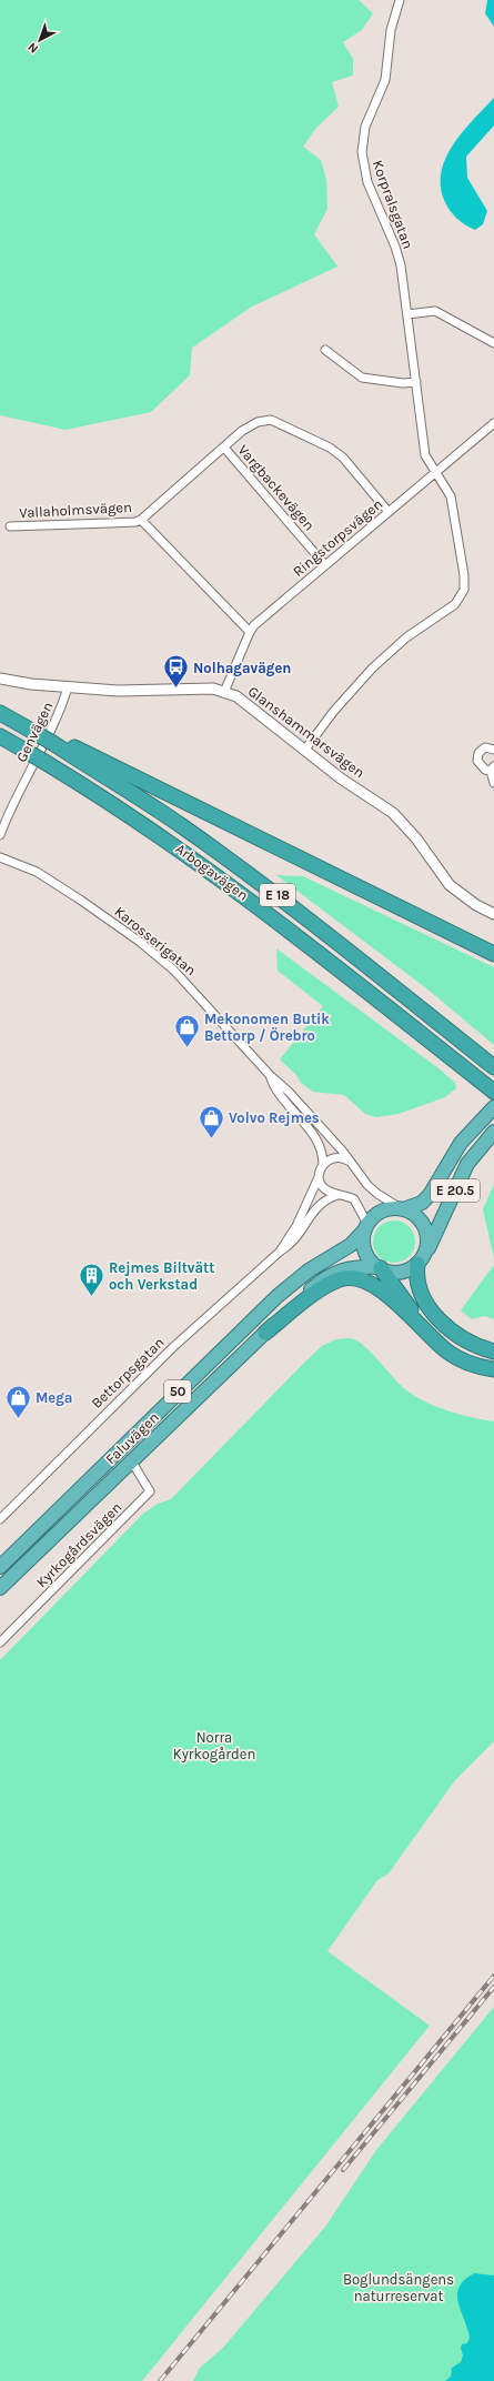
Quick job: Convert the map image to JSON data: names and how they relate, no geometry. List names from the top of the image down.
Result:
{
  "streets": {
    "highway": [
      "Arbogavägen",
      "E 18",
      "E 20.5",
      "50",
      "Faluvägen"
    ],
    "street": [
      "Korpralsgatan",
      "Vargbackevägen",
      "Vallaholmsvägen",
      "Ringstorpsvägen",
      "Genvägen",
      "Glanshammarsvägen",
      "Karosserigatan",
      "Bettorpsgatan",
      "Kyrkogårdsvägen"
    ]
  },
  "crossings": [
    ["Korpralsgatan", "Ringstorpsvägen"],
    ["Vargbackevägen", "Ringstorpsvägen"],
    ["Ringstorpsvägen", "Glanshammarsvägen"],
    ["Genvägen", "Glanshammarsvägen"],
    ["Arbogavägen", "E 18"],
    ["Karosserigatan", "E 20.5"],
    ["Karosserigatan", "50"],
    ["Karosserigatan", "Faluvägen"],
    ["E 20.5", "50"],
    ["E 20.5", "Faluvägen"],
    ["50", "Faluvägen"],
    ["Faluvägen", "Kyrkogårdsvägen"]
  ],
  "parks": ["Norra Kyrkogården", "Boglundsängens naturreservat"],
  "places": {
    "bus stop": ["Nolhagavägen"],
    "shop": ["Mekonomen Butik Bettorp / Örebro", "Volvo Rejmes", "Mega"],
    "building": ["Rejmes Biltvätt och Verkstad"]
  },
  "north": "bottom left"
}
